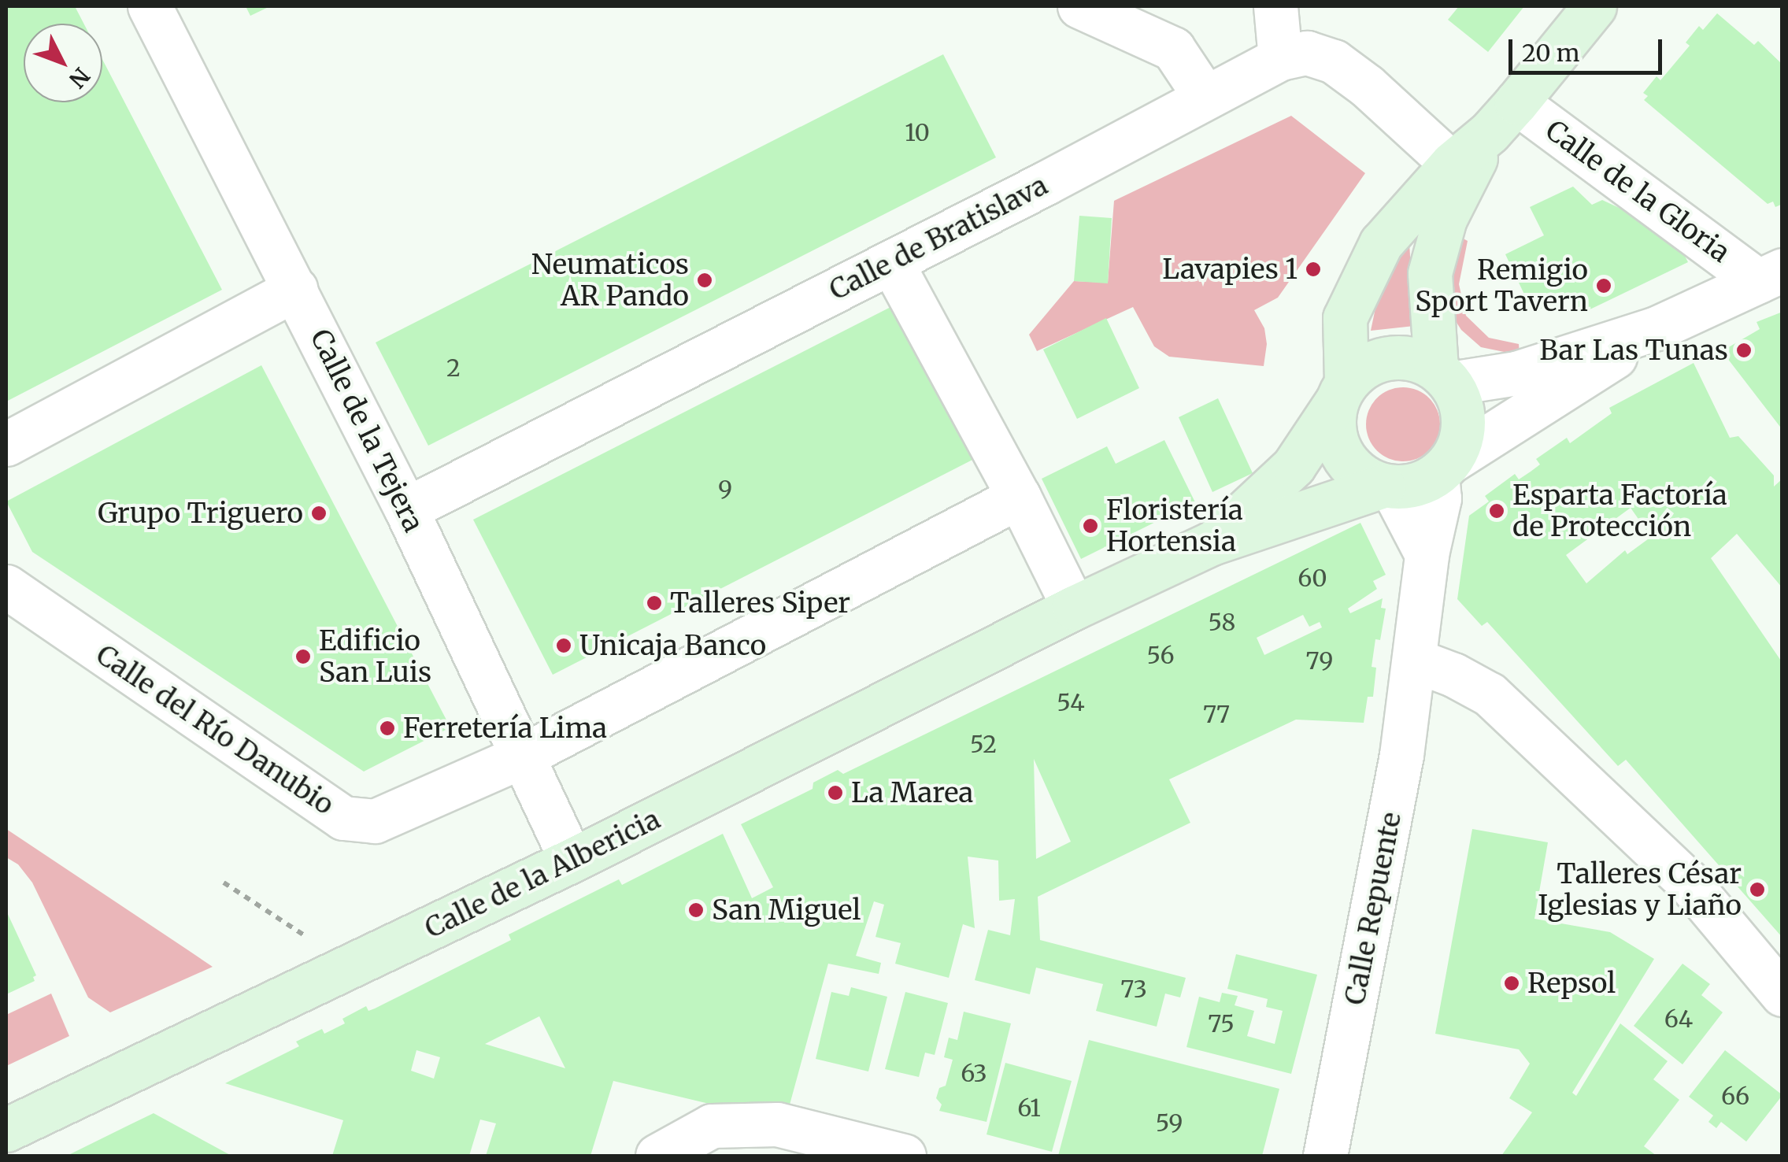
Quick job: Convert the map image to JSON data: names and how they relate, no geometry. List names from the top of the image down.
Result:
{
  "streets": {
    "main road": ["Calle de la Albericia"],
    "street": [
      "Calle de la Gloria",
      "Calle de Bratislava",
      "Calle de la Tejera",
      "Calle del Río Danubio",
      "Calle Repuente"
    ]
  },
  "crossings": [
    ["Calle de la Gloria", "Calle de la Albericia"],
    ["Calle de la Gloria", "Calle Repuente"],
    ["Calle de Bratislava", "Calle de la Tejera"],
    ["Calle de la Tejera", "Calle del Río Danubio"],
    ["Calle de la Tejera", "Calle de la Albericia"],
    ["Calle de la Albericia", "Calle Repuente"]
  ],
  "places": [
    "Lavapies 1",
    "Neumaticos AR Pando",
    "Remigio Sport Tavern",
    "Bar Las Tunas",
    "Esparta Factoría de Protección",
    "Grupo Triguero",
    "Floristería Hortensia",
    "Talleres Siper",
    "Unicaja Banco",
    "Edificio San Luis",
    "Ferretería Lima",
    "La Marea",
    "Talleres César Iglesias y Liaño",
    "San Miguel",
    "Repsol"
  ],
  "house_numbers": [
    "10",
    "2",
    "9",
    "60",
    "58",
    "56",
    "79",
    "54",
    "77",
    "52",
    "73",
    "64",
    "75",
    "63",
    "66",
    "61",
    "59"
  ],
  "scale_bar": "20 m",
  "north": "bottom right"
}
